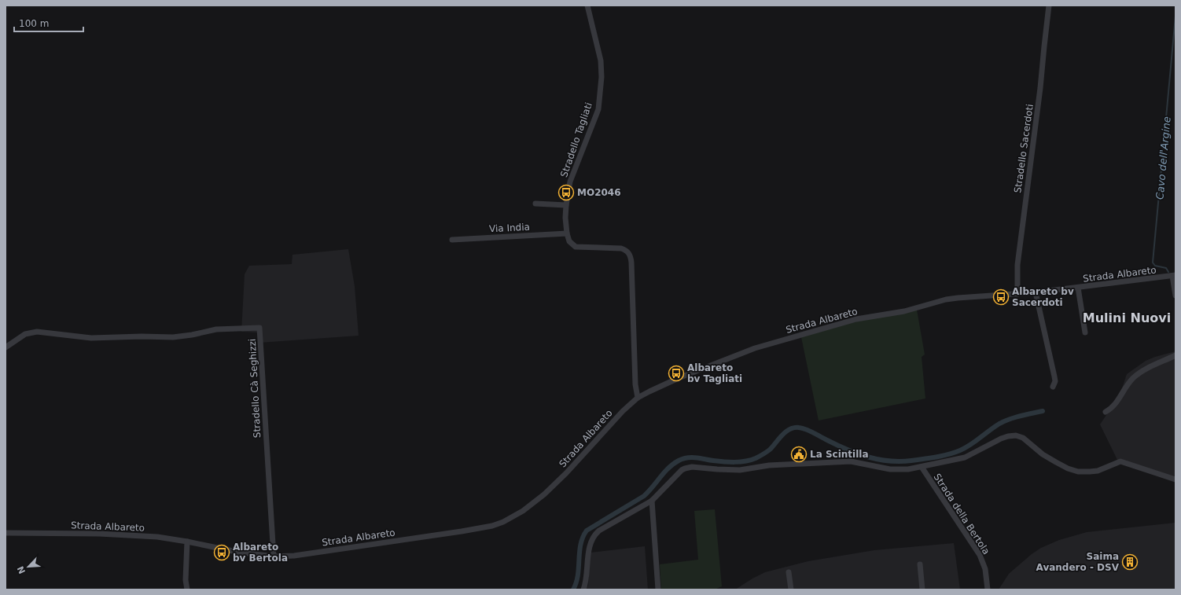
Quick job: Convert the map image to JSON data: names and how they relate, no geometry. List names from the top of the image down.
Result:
{
  "streets": {
    "street": [
      "Stradello Tagliati",
      "Stradello Sacerdoti",
      "Via India",
      "Strada Albareto",
      "Stradello Cà Seghizzi",
      "Strada della Bertola"
    ]
  },
  "crossings": [
    ["Stradello Tagliati", "Via India"],
    ["Stradello Tagliati", "Strada Albareto"],
    ["Stradello Sacerdoti", "Strada Albareto"],
    ["Strada Albareto", "Stradello Cà Seghizzi"]
  ],
  "districts": ["Mulini Nuovi"],
  "water": ["Cavo dell'Argine"],
  "places": {
    "bus stop": [
      "MO2046",
      "Albareto bv Sacerdoti",
      "Albareto bv Tagliati",
      "Albareto bv Bertola"
    ],
    "public building": ["La Scintilla"],
    "building": ["Saima Avandero - DSV"]
  },
  "scale_bar": "100 m",
  "north": "bottom left"
}
